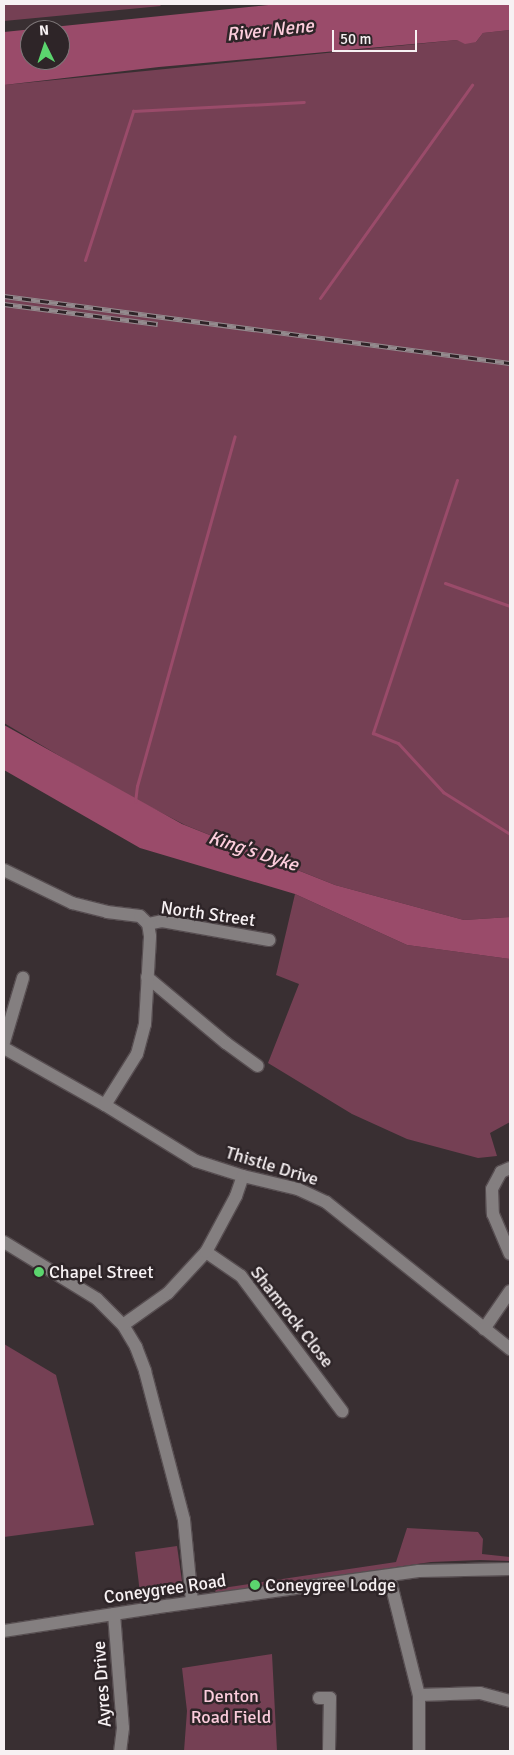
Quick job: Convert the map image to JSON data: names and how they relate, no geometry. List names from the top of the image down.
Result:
{
  "streets": {
    "street": [
      "North Street",
      "Thistle Drive",
      "Shamrock Close",
      "Coneygree Road",
      "Ayres Drive"
    ]
  },
  "crossings": [
    ["Coneygree Road", "Ayres Drive"]
  ],
  "water": ["River Nene", "King's Dyke"],
  "parks": ["Denton Road Field"],
  "places": ["Chapel Street", "Coneygree Lodge"],
  "scale_bar": "50 m",
  "north": "top"
}
